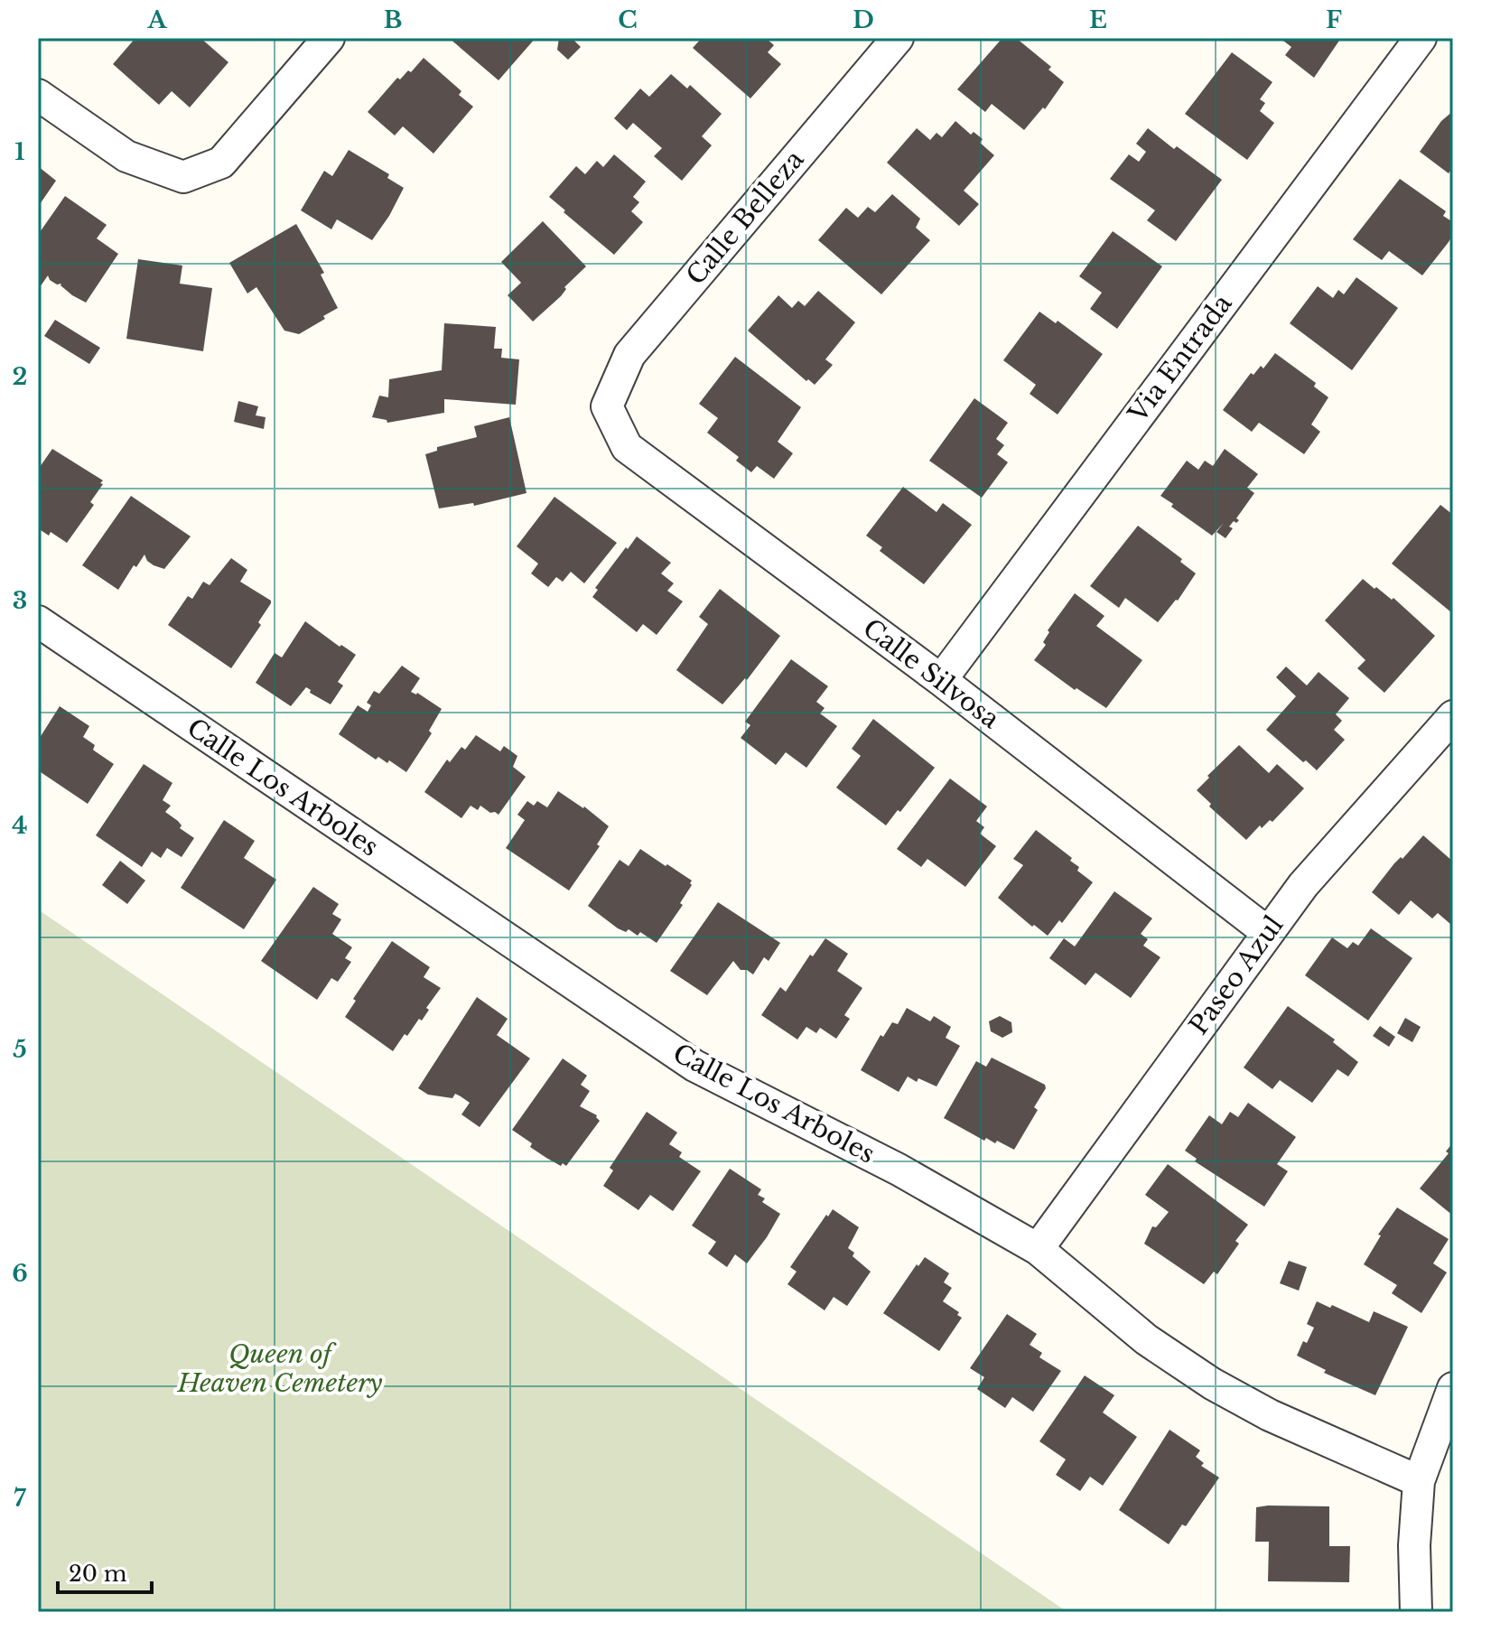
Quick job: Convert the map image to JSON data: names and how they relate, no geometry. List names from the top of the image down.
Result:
{
  "streets": {
    "street": [
      "Calle Belleza",
      "Via Entrada",
      "Calle Silvosa",
      "Calle Los Arboles",
      "Paseo Azul"
    ]
  },
  "crossings": [
    ["Calle Belleza", "Calle Silvosa"],
    ["Via Entrada", "Calle Silvosa"],
    ["Calle Silvosa", "Paseo Azul"],
    ["Calle Los Arboles", "Paseo Azul"]
  ],
  "parks": ["Queen of Heaven Cemetery"],
  "scale_bar": "20 m",
  "grid": {
    "columns": [
      "A",
      "B",
      "C",
      "D",
      "E",
      "F"
    ],
    "rows": [
      "1",
      "2",
      "3",
      "4",
      "5",
      "6",
      "7"
    ]
  }
}
